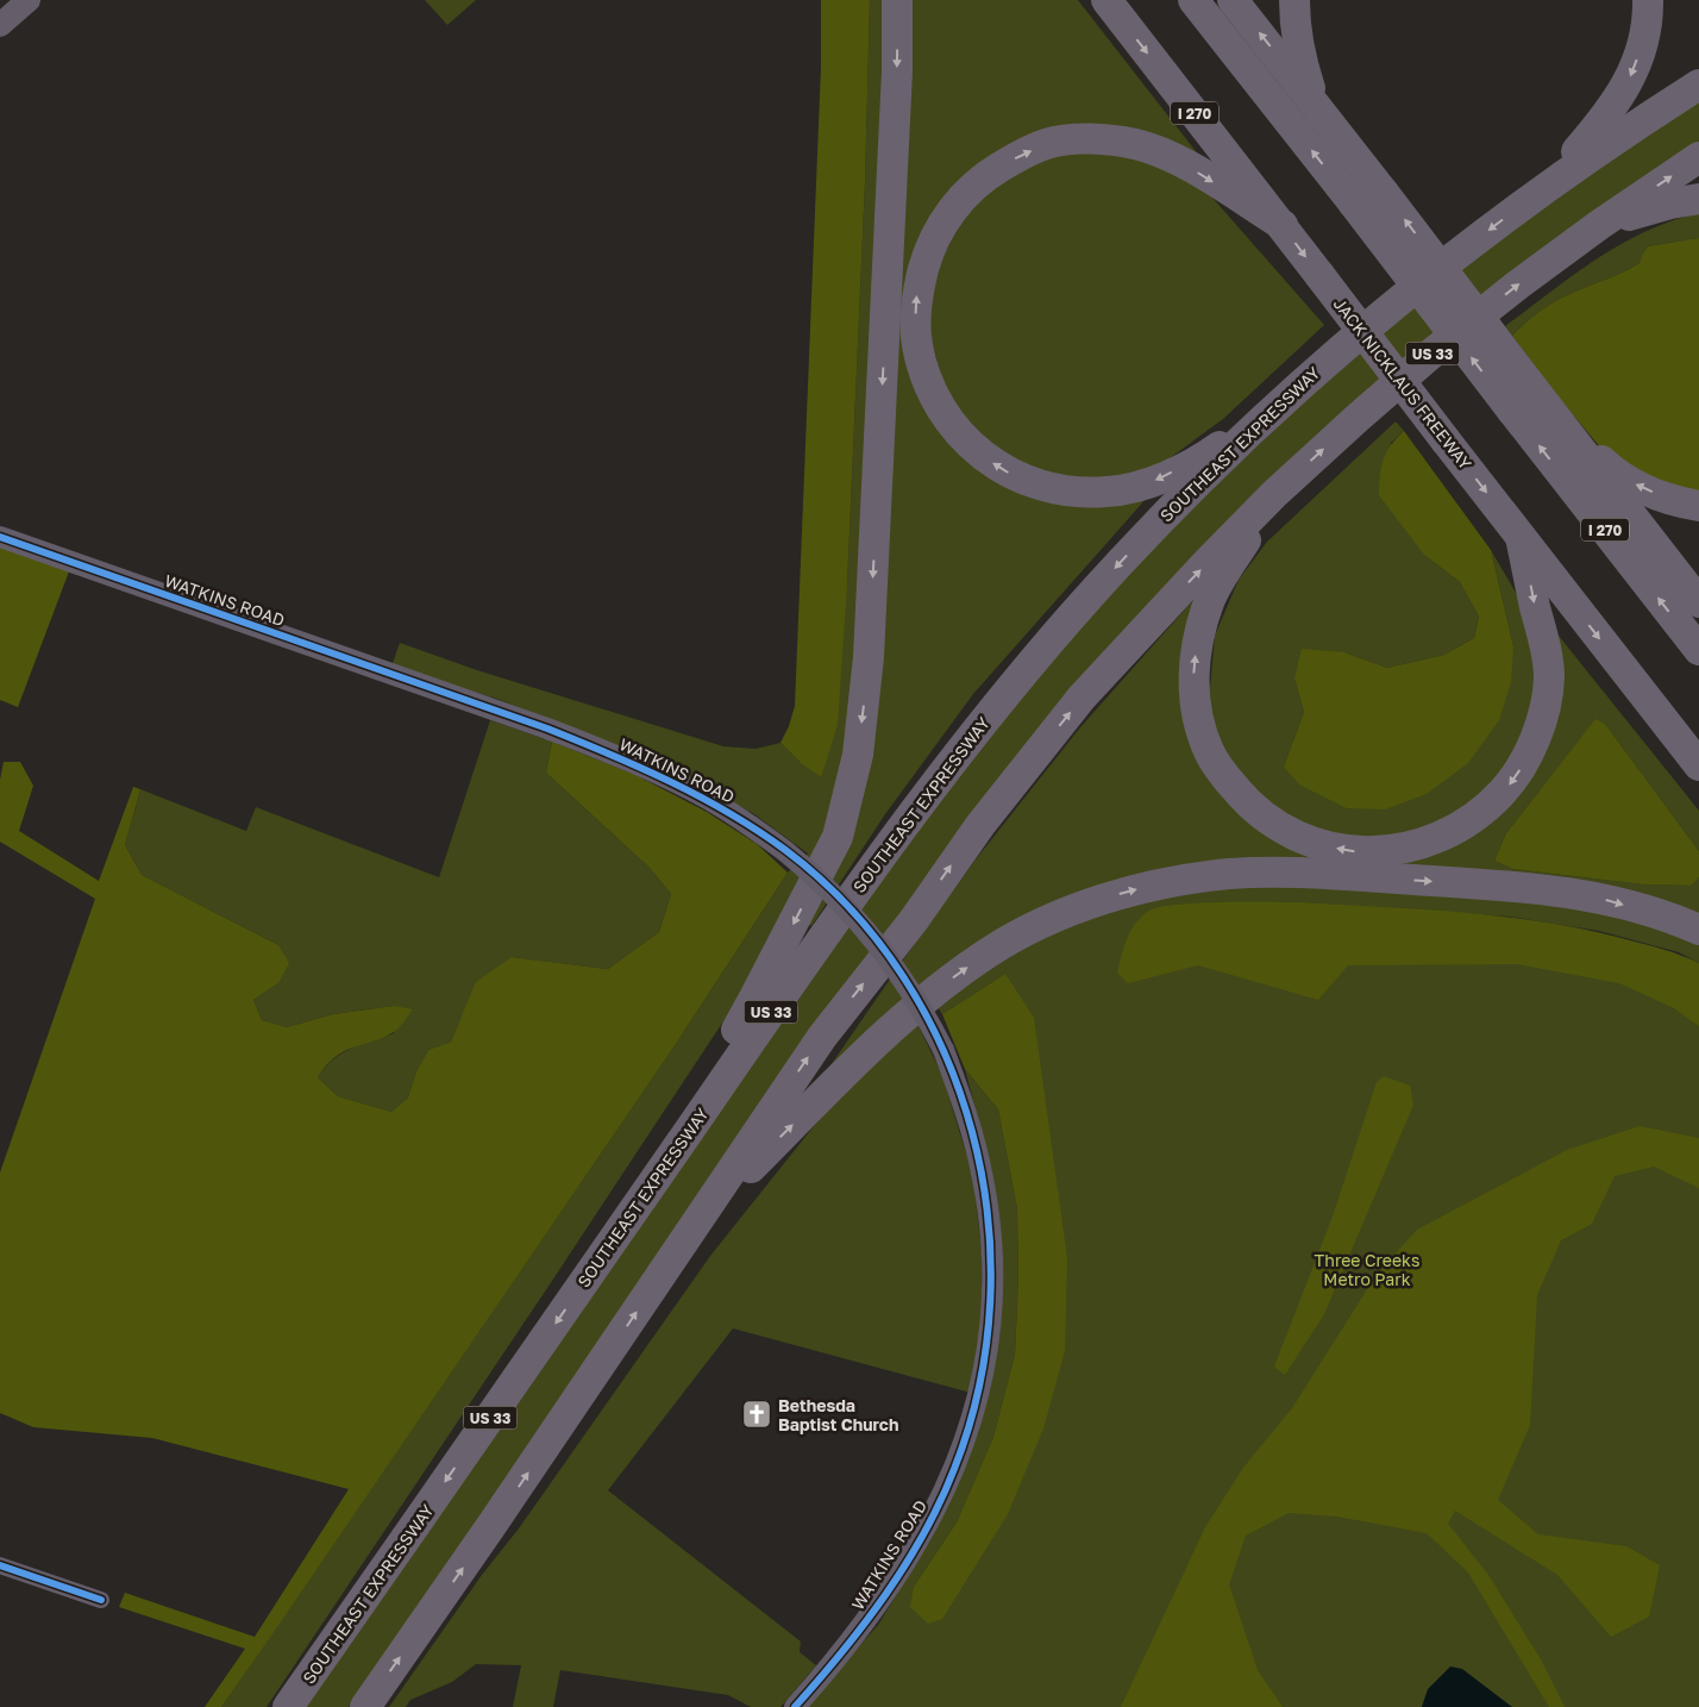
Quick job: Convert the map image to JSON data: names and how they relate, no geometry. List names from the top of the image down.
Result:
{
  "streets": {
    "highway": [
      "I 270",
      "US 33",
      "JACK NICKLAUS FREEWAY",
      "SOUTHEAST EXPRESSWAY"
    ],
    "street": ["WATKINS ROAD"]
  },
  "parks": ["Three Creeks Metro Park"],
  "places": {
    "church": ["Bethesda Baptist Church"]
  }
}
